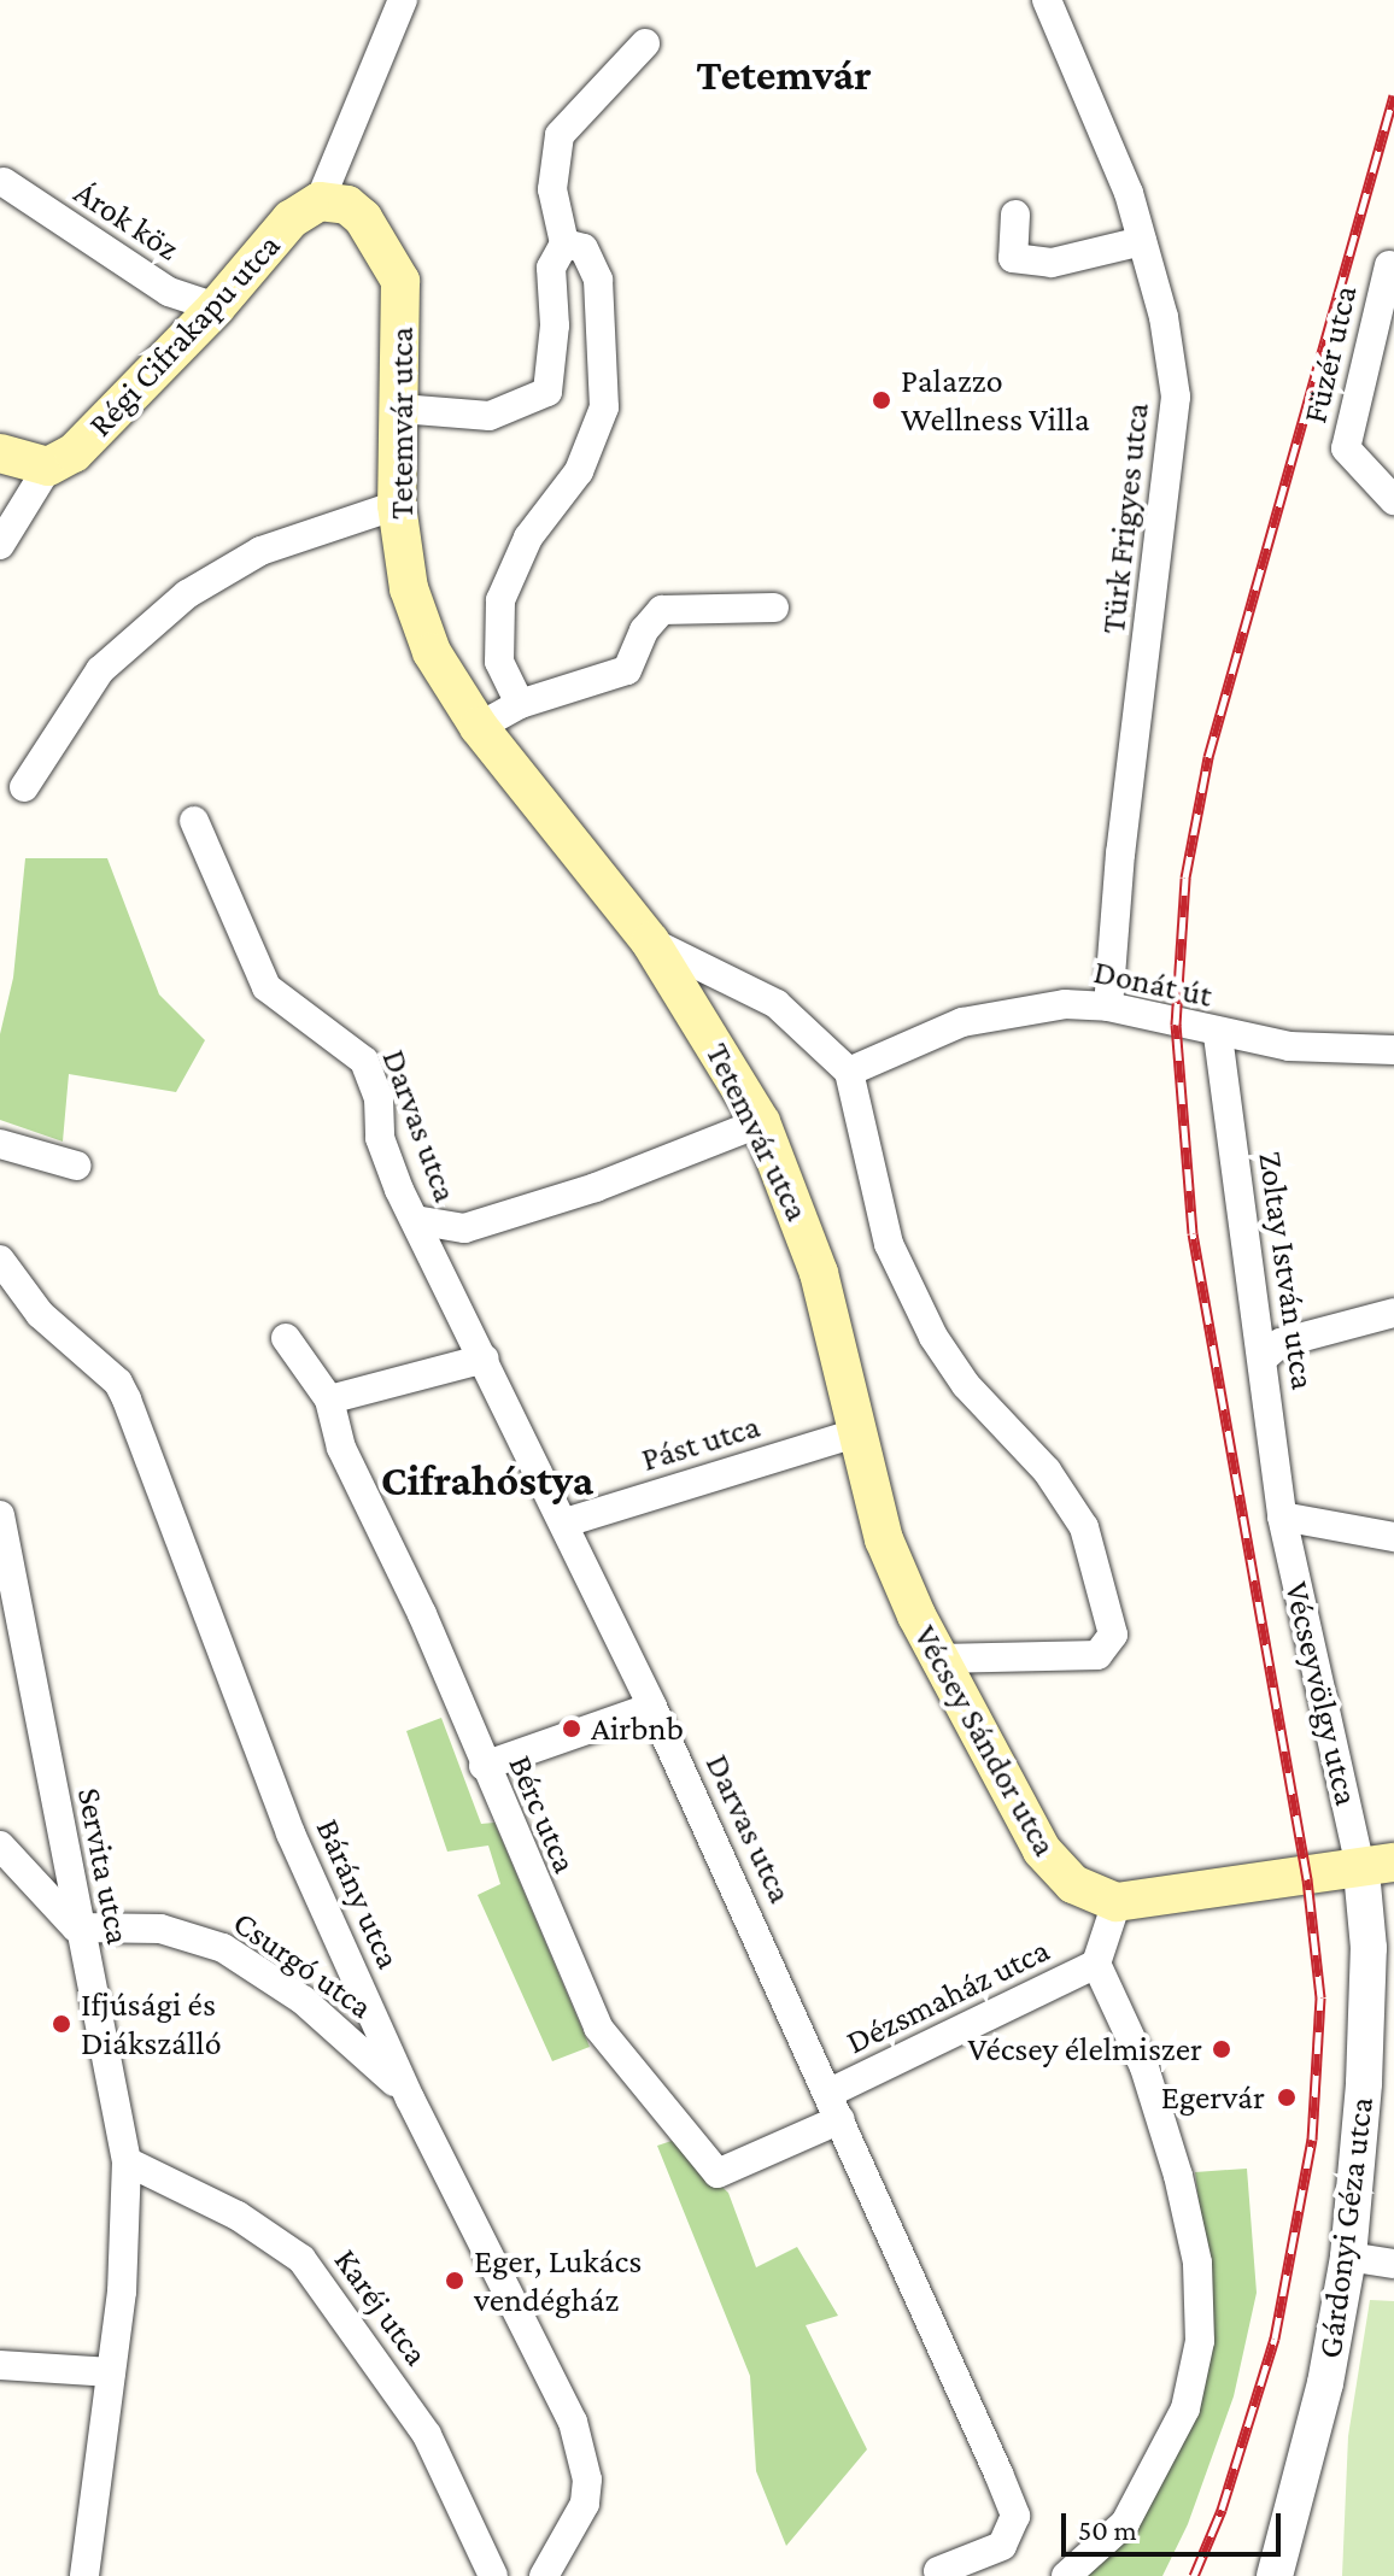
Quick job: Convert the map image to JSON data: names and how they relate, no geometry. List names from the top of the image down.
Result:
{
  "streets": {
    "main road": ["Régi Cifrakapu utca", "Tetemvár utca", "Vécsey Sándor utca"],
    "street": [
      "Árok köz",
      "Füzér utca",
      "Türk Frigyes utca",
      "Donát út",
      "Darvas utca",
      "Zoltay István utca",
      "Pást utca",
      "Vécseyvölgy utca",
      "Bérc utca",
      "Servita utca",
      "Bárány utca",
      "Csurgó utca",
      "Dézsmaház utca",
      "Gárdonyi Géza utca",
      "Karéj utca"
    ]
  },
  "crossings": [
    ["Árok köz", "Régi Cifrakapu utca"],
    ["Régi Cifrakapu utca", "Tetemvár utca"],
    ["Tetemvár utca", "Donát út"],
    ["Tetemvár utca", "Vécsey Sándor utca"],
    ["Türk Frigyes utca", "Donát út"],
    ["Donát út", "Zoltay István utca"],
    ["Darvas utca", "Pást utca"],
    ["Darvas utca", "Bérc utca"],
    ["Darvas utca", "Dézsmaház utca"],
    ["Zoltay István utca", "Vécseyvölgy utca"],
    ["Pást utca", "Vécsey Sándor utca"],
    ["Vécseyvölgy utca", "Gárdonyi Géza utca"],
    ["Bérc utca", "Dézsmaház utca"],
    ["Servita utca", "Csurgó utca"],
    ["Servita utca", "Karéj utca"],
    ["Bárány utca", "Csurgó utca"]
  ],
  "districts": ["Tetemvár", "Cifrahóstya"],
  "places": [
    "Palazzo Wellness Villa",
    "Airbnb",
    "Ifjúsági és Diákszálló",
    "Vécsey élelmiszer",
    "Egervár",
    "Eger, Lukács vendégház"
  ],
  "scale_bar": "50 m"
}
